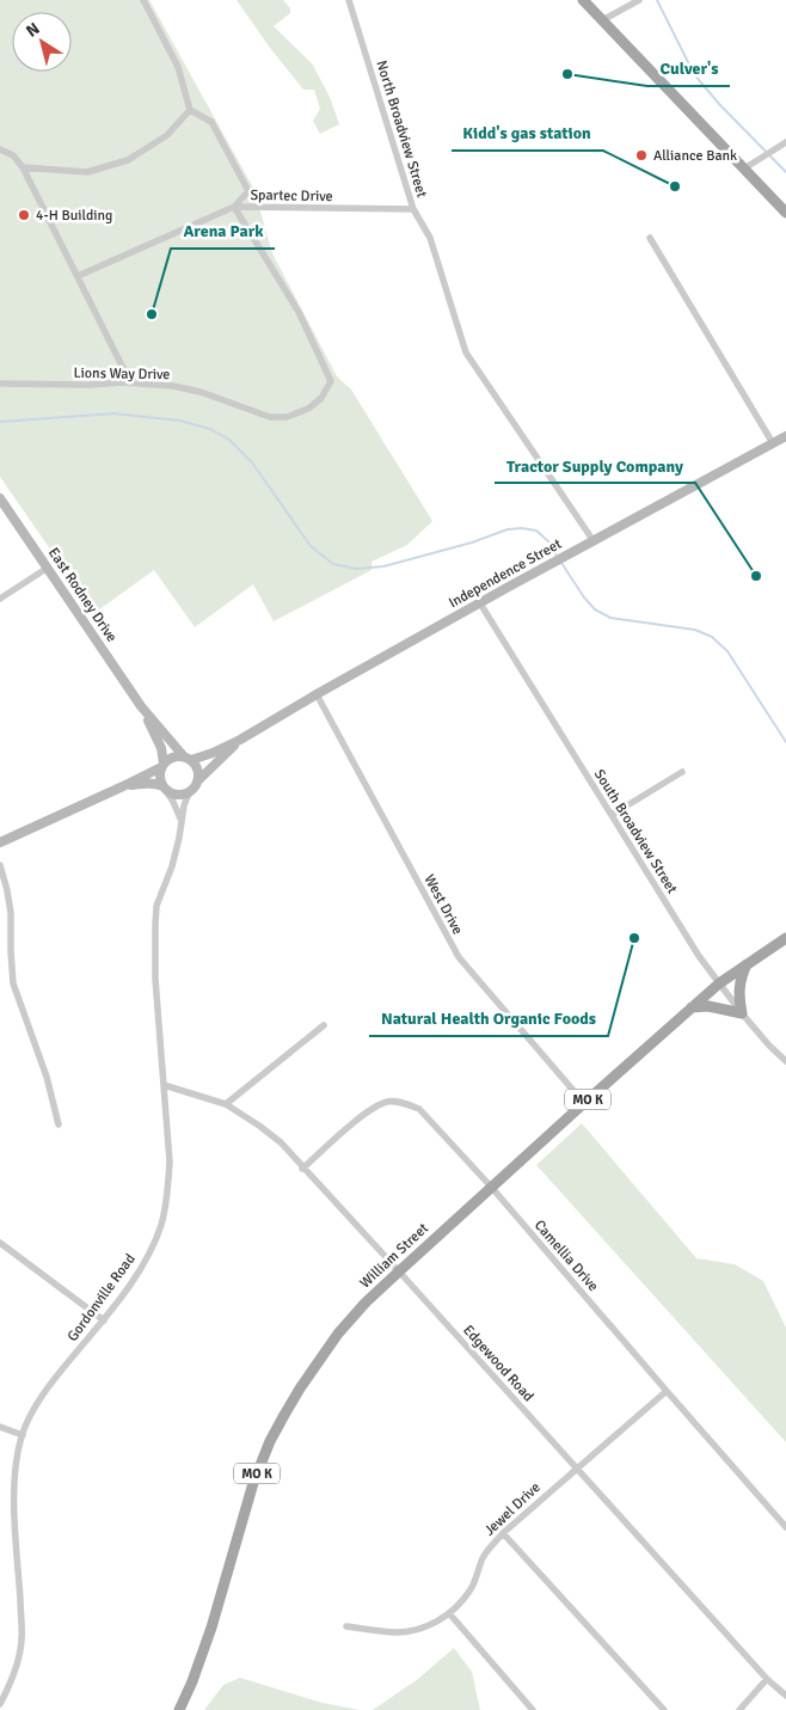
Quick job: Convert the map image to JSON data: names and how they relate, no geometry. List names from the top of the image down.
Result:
{
  "streets": {
    "main road": ["MO K", "William Street"],
    "street": [
      "North Broadview Street",
      "Spartec Drive",
      "Lions Way Drive",
      "Independence Street",
      "East Rodney Drive",
      "South Broadview Street",
      "West Drive",
      "Camellia Drive",
      "Gordonville Road",
      "Edgewood Road",
      "Jewel Drive"
    ]
  },
  "crossings": [
    ["North Broadview Street", "Spartec Drive"],
    ["North Broadview Street", "Independence Street"],
    ["Spartec Drive", "Lions Way Drive"],
    ["Independence Street", "East Rodney Drive"],
    ["Independence Street", "South Broadview Street"],
    ["Independence Street", "West Drive"],
    ["Independence Street", "Gordonville Road"],
    ["East Rodney Drive", "Gordonville Road"],
    ["South Broadview Street", "William Street"],
    ["West Drive", "William Street"],
    ["William Street", "Camellia Drive"],
    ["William Street", "Edgewood Road"],
    ["Camellia Drive", "Edgewood Road"],
    ["Camellia Drive", "Jewel Drive"],
    ["Gordonville Road", "Edgewood Road"],
    ["Edgewood Road", "Jewel Drive"]
  ],
  "places": [
    "Culver's",
    "Alliance Bank",
    "Kidd's gas station",
    "4-H Building",
    "Arena Park",
    "Tractor Supply Company",
    "Natural Health Organic Foods"
  ],
  "north": "top left"
}
